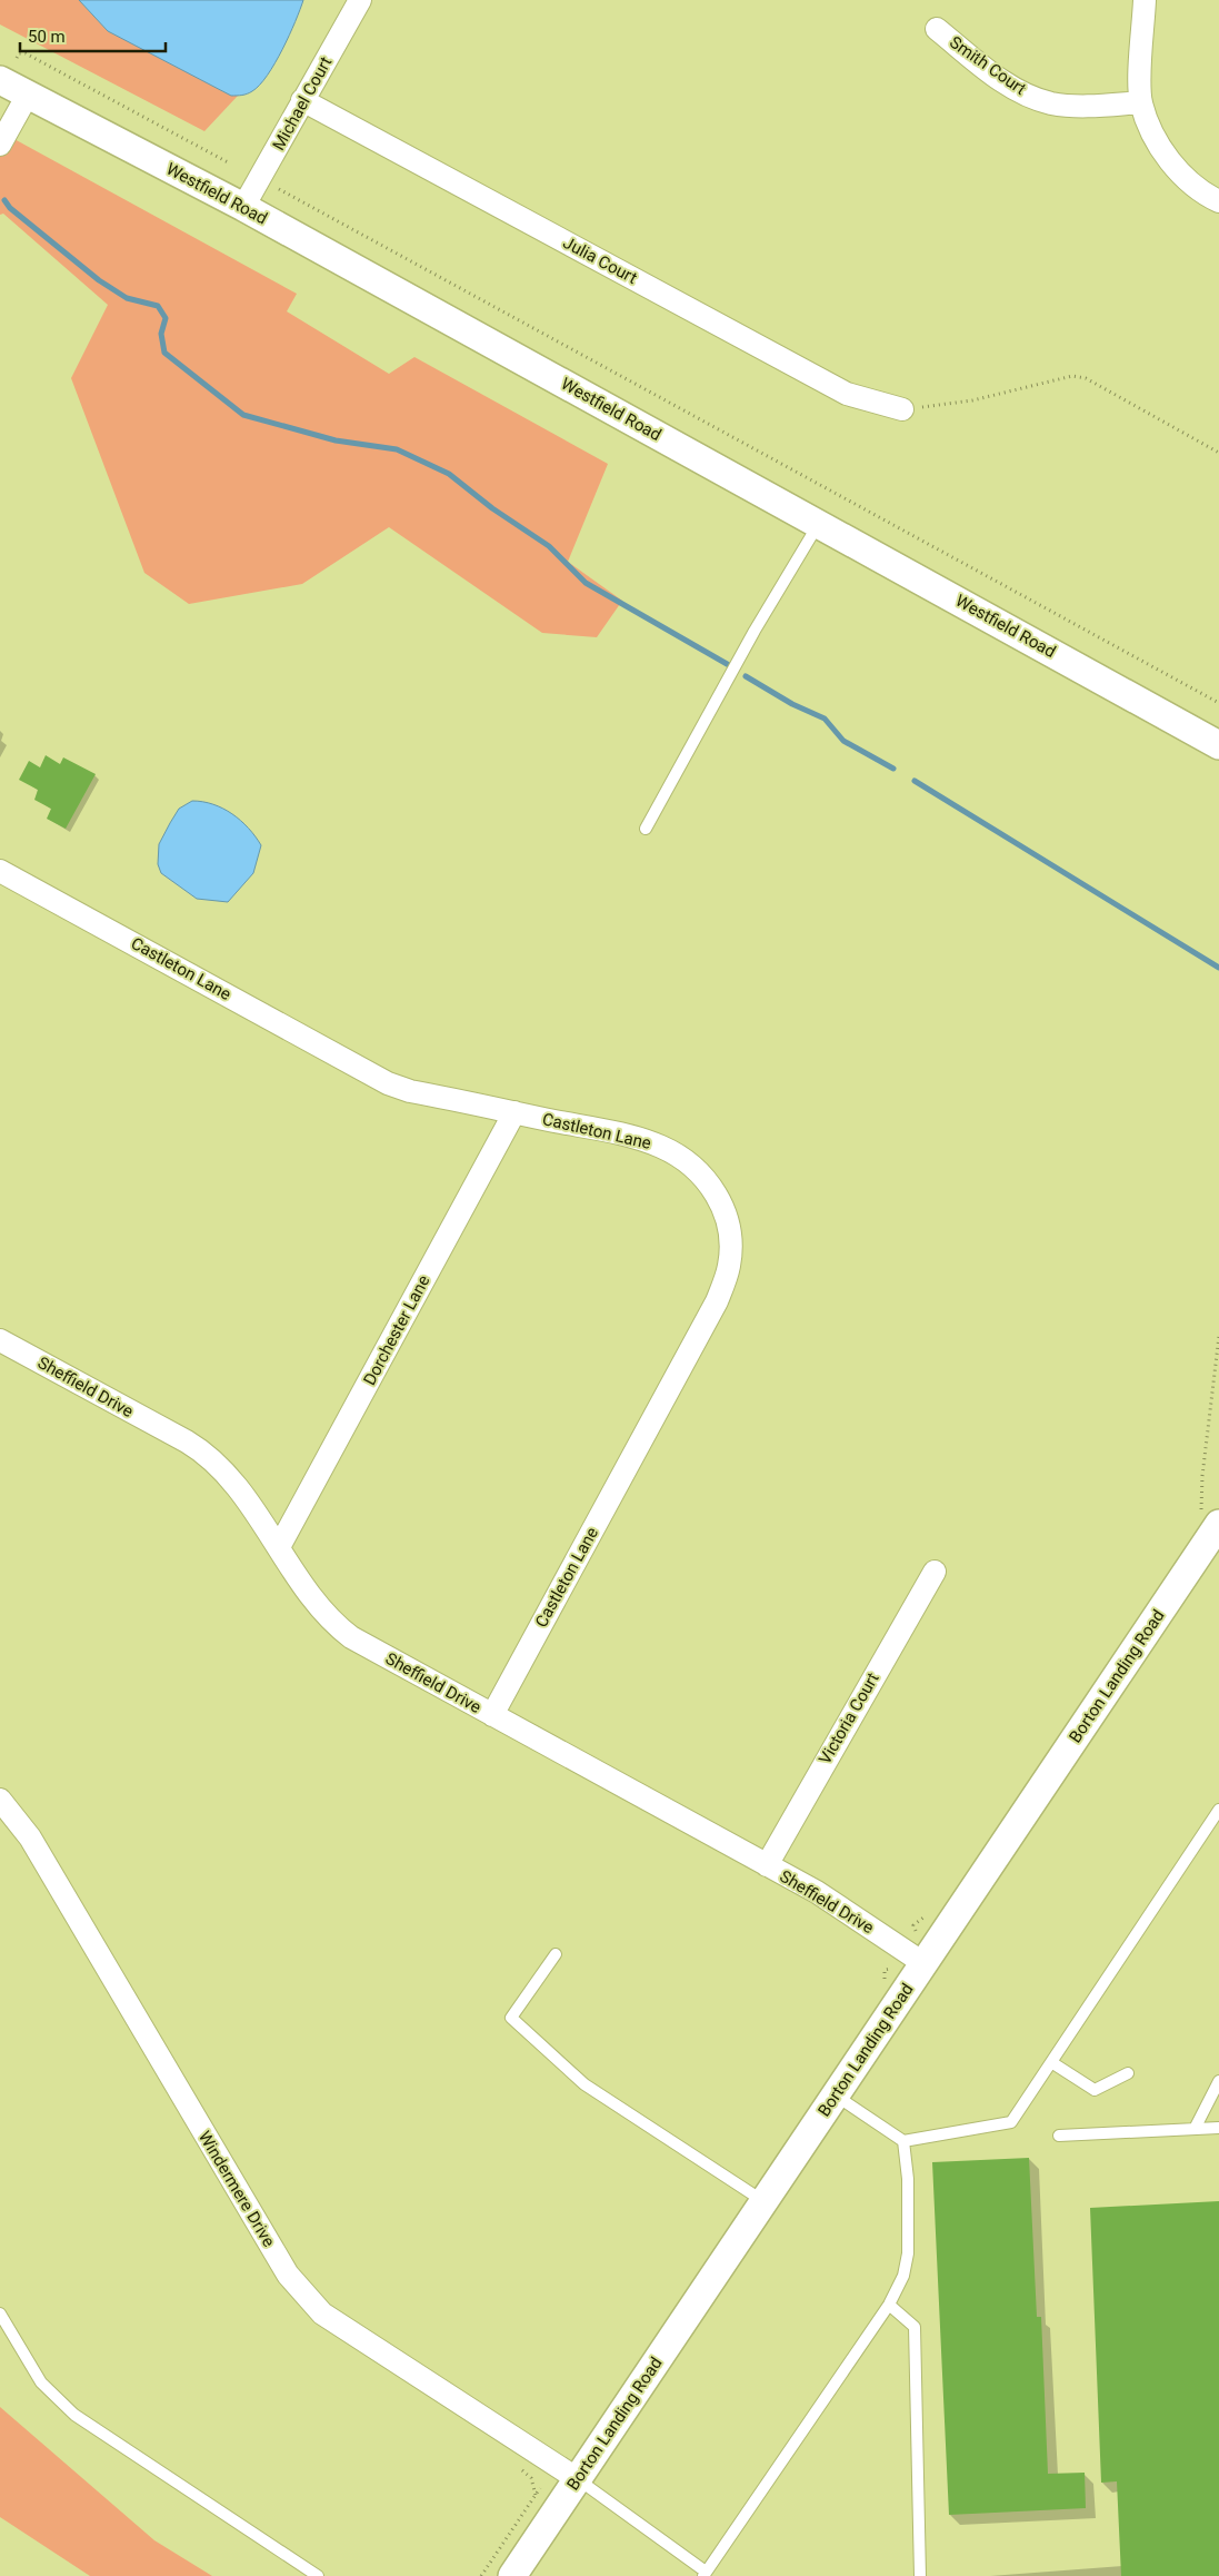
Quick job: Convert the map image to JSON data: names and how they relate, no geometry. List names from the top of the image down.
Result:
{
  "streets": {
    "street": [
      "Smith Court",
      "Michael Court",
      "Westfield Road",
      "Julia Court",
      "Castleton Lane",
      "Dorchester Lane",
      "Sheffield Drive",
      "Borton Landing Road",
      "Victoria Court",
      "Windermere Drive"
    ]
  },
  "crossings": [
    ["Michael Court", "Westfield Road"],
    ["Michael Court", "Julia Court"],
    ["Castleton Lane", "Dorchester Lane"],
    ["Castleton Lane", "Sheffield Drive"],
    ["Dorchester Lane", "Sheffield Drive"],
    ["Sheffield Drive", "Borton Landing Road"],
    ["Sheffield Drive", "Victoria Court"],
    ["Borton Landing Road", "Windermere Drive"]
  ],
  "scale_bar": "50 m"
}
